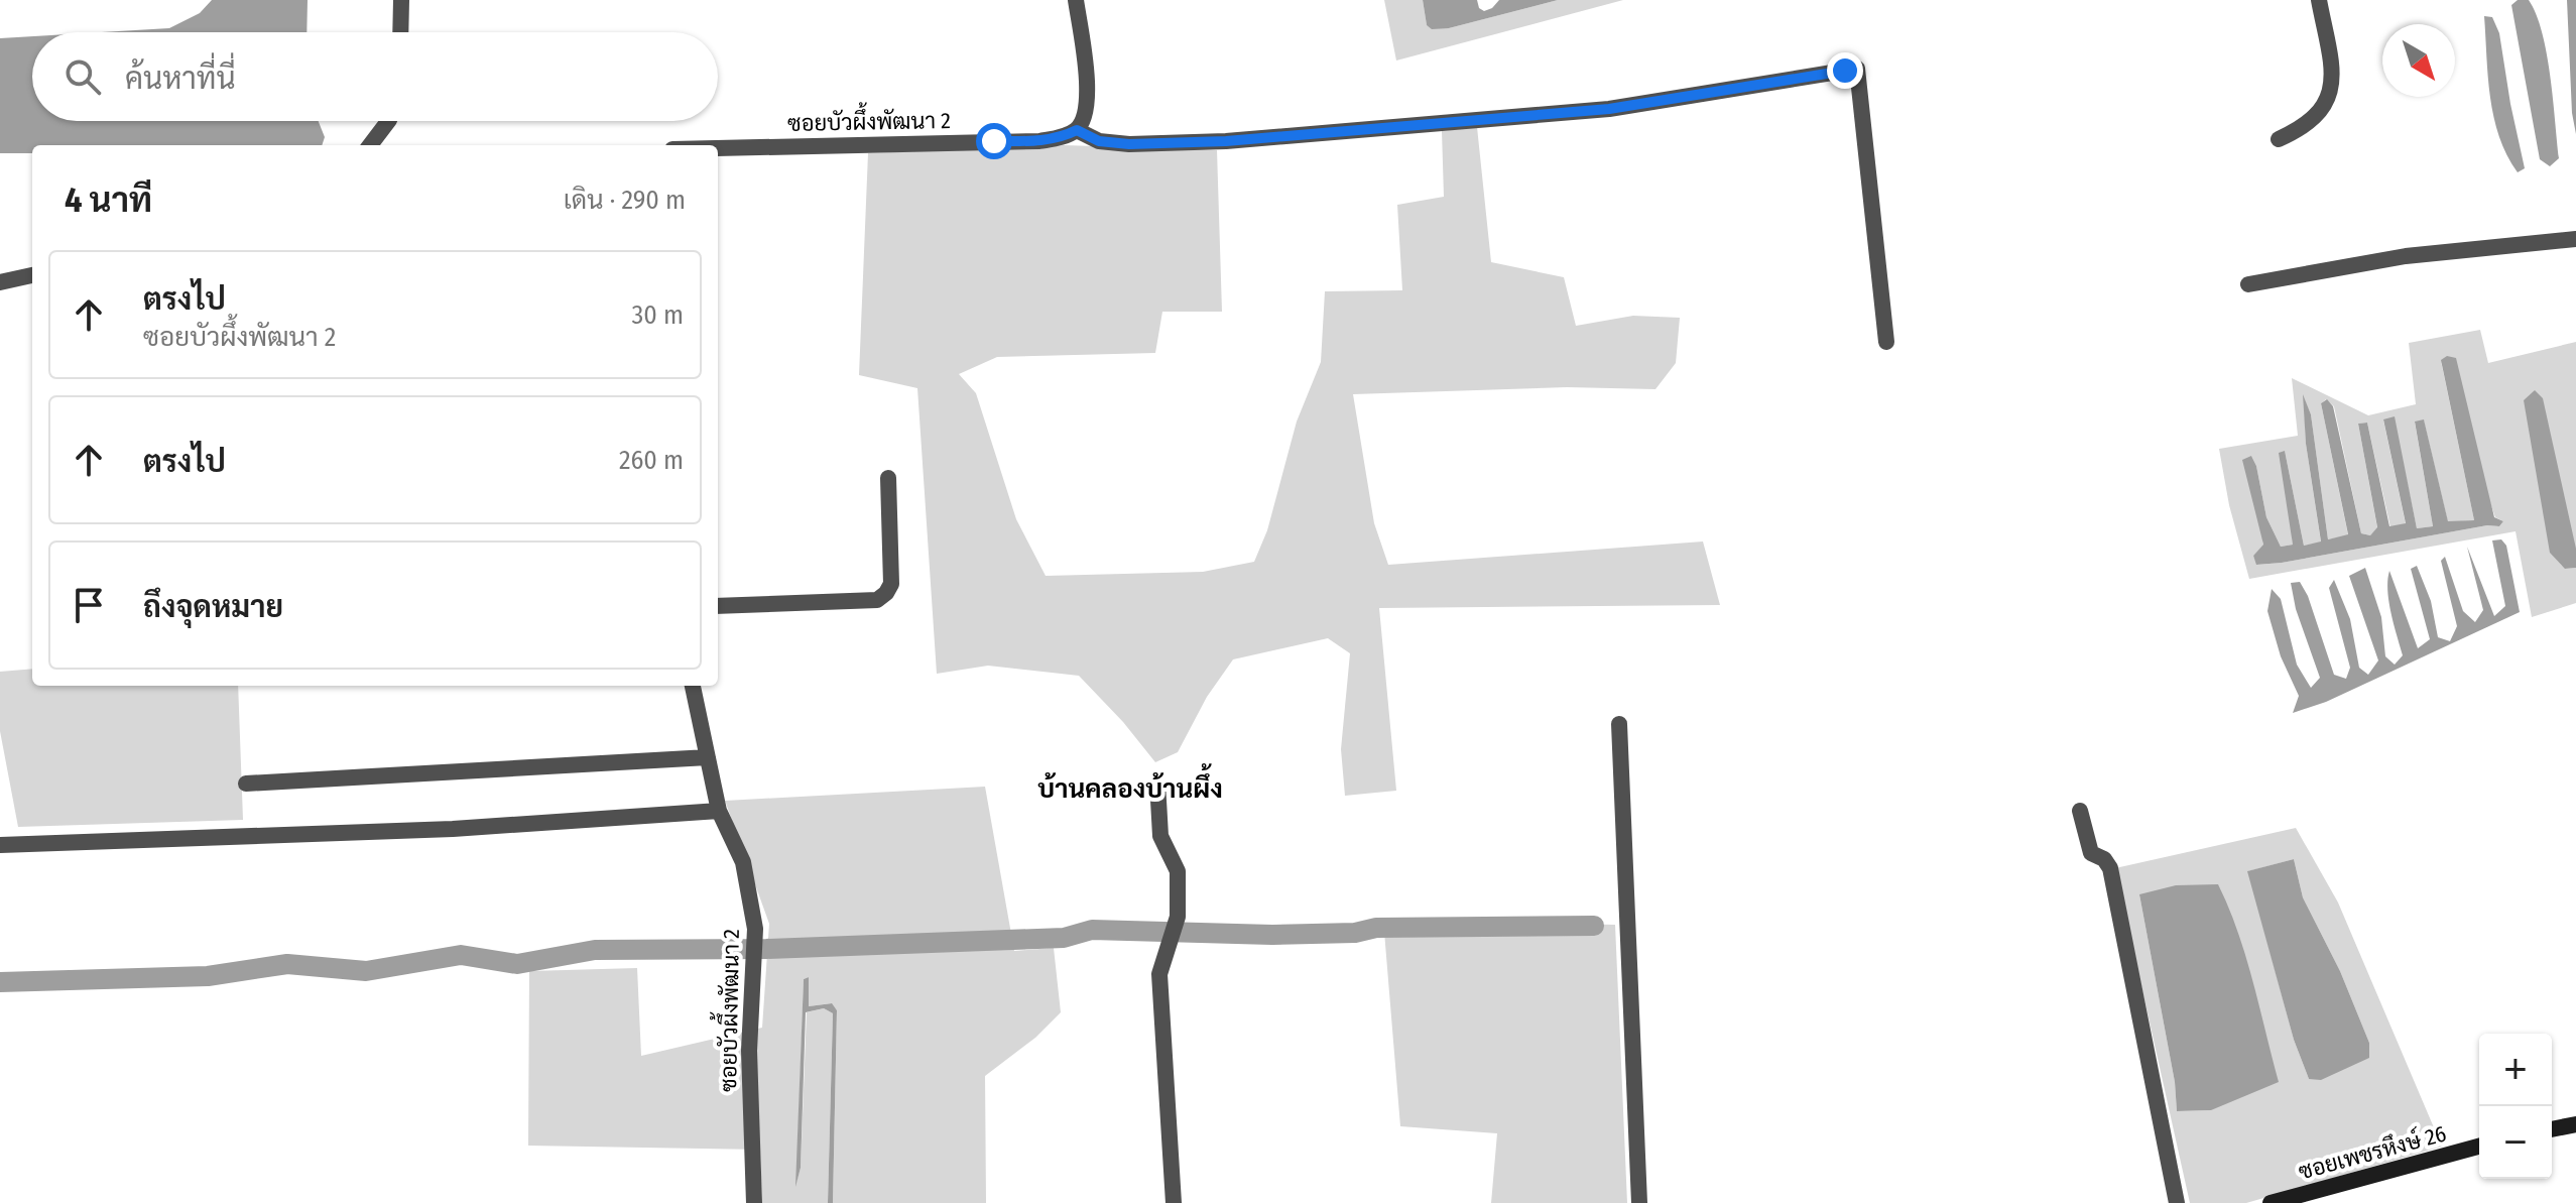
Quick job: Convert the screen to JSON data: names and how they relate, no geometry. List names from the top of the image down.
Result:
{
  "streets": {
    "street": ["ซอยบัวผึ้งพัฒนา 2", "ซอยเพชรหึงษ์ 26"]
  },
  "districts": ["บ้านคลองบ้านผึ้ง"],
  "north": "bottom right",
  "page": {
    "search": "ค้นหาที่นี่",
    "heading": ["4 นาที", "เดิน · 290 m"],
    "list": [
      ["ตรงไป", "ซอยบัวผึ้งพัฒนา 2", "30 m"],
      ["ตรงไป", "260 m"],
      "ถึงจุดหมาย"
    ],
    "map_buttons": ["+", "−"]
  }
}
